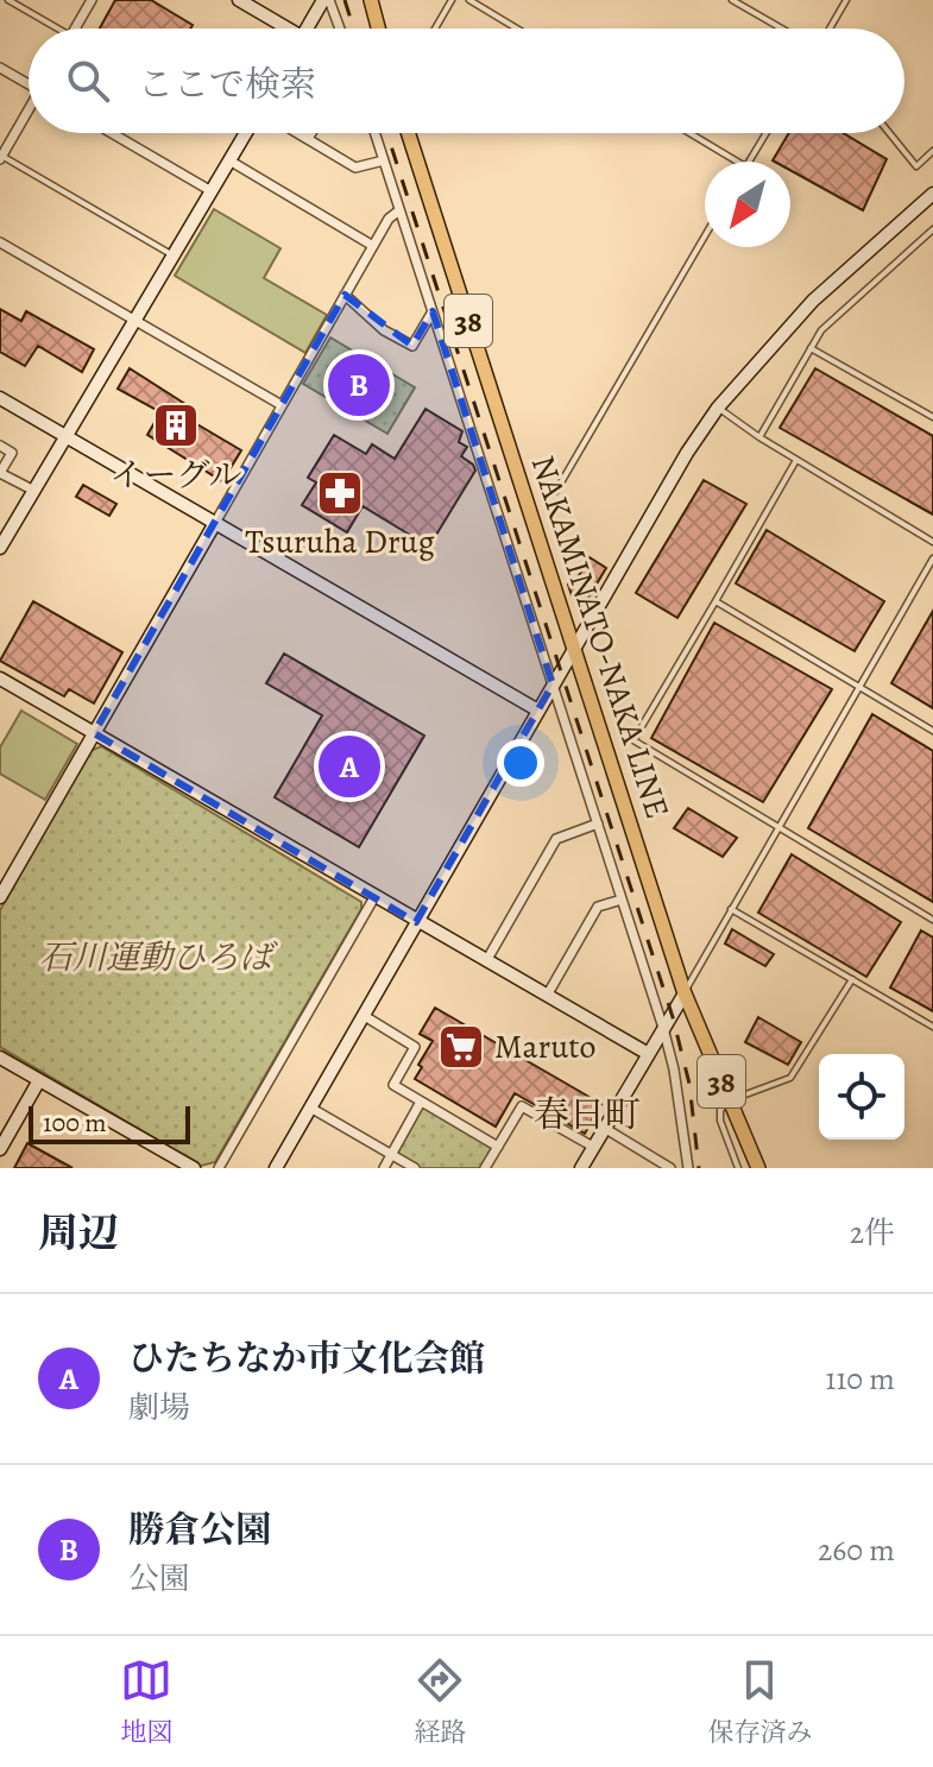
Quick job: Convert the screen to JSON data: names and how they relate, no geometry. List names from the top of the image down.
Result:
{
  "streets": {
    "main road": ["38", "NAKAMINATO-NAKA LINE"]
  },
  "districts": ["春日町"],
  "parks": ["石川運動ひろば"],
  "places": {
    "building": ["イーグル"],
    "pharmacy": ["Tsuruha Drug"],
    "supermarket": ["Maruto"]
  },
  "scale_bar": "100 m",
  "north": "bottom left",
  "page": {
    "search": "ここで検索",
    "pins": ["B", "A"],
    "scale": "100 m",
    "heading": ["周辺", "2件"],
    "list": [
      {
        "mark": "A",
        "name": "ひたちなか市文化会館",
        "note": "劇場",
        "value": "110 m"
      },
      {
        "mark": "B",
        "name": "勝倉公園",
        "note": "公園",
        "value": "260 m"
      }
    ],
    "nav": ["地図", "経路", "保存済み"]
  }
}
